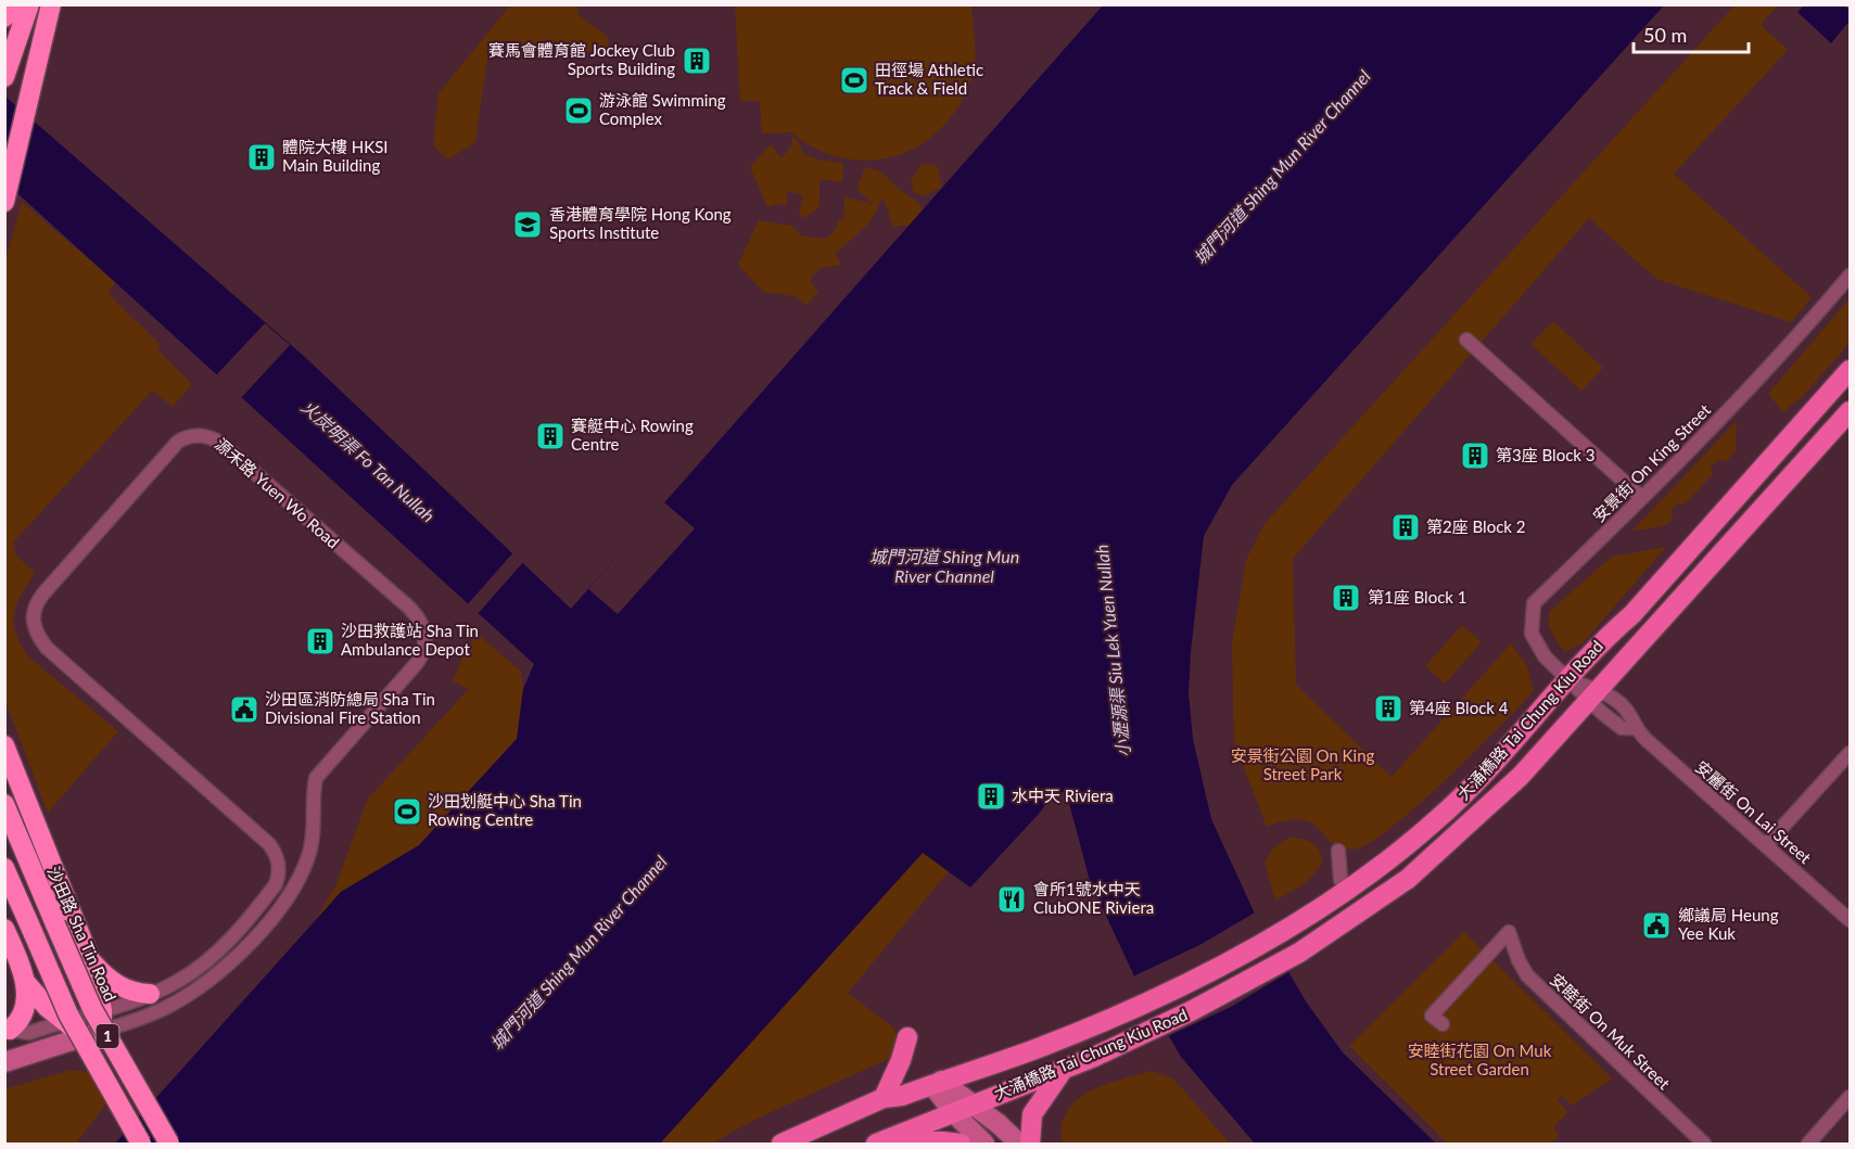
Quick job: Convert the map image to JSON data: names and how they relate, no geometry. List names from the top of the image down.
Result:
{
  "streets": {
    "highway": ["沙田路 Sha Tin Road", "1"],
    "main road": ["源禾路 Yuen Wo Road", "大涌橋路 Tai Chung Kiu Road"],
    "street": ["安景街 On King Street", "安麗街 On Lai Street", "安睦街 On Muk Street"]
  },
  "crossings": [
    ["安景街 On King Street", "大涌橋路 Tai Chung Kiu Road"],
    ["安景街 On King Street", "安麗街 On Lai Street"],
    ["大涌橋路 Tai Chung Kiu Road", "安麗街 On Lai Street"]
  ],
  "water": ["城門河道 Shing Mun River Channel", "火炭明渠 Fo Tan Nullah", "小瀝源渠 Siu Lek Yuen Nullah"],
  "parks": ["安景街公園 On King Street Park", "安睦街花園 On Muk Street Garden"],
  "places": {
    "building": [
      "賽馬會體育館 Jockey Club Sports Building",
      "體院大樓 HKSI Main Building",
      "賽艇中心 Rowing Centre",
      "第3座 Block 3",
      "第2座 Block 2",
      "第1座 Block 1",
      "沙田救護站 Sha Tin Ambulance Depot",
      "第4座 Block 4",
      "水中天 Riviera"
    ],
    "sports": ["田徑場 Athletic Track & Field", "游泳館 Swimming Complex", "沙田划艇中心 Sha Tin Rowing Centre"],
    "school or university": ["香港體育學院 Hong Kong Sports Institute"],
    "public building": ["沙田區消防總局 Sha Tin Divisional Fire Station", "鄉議局 Heung Yee Kuk"],
    "restaurant": ["會所1號水中天 ClubONE Riviera"]
  },
  "scale_bar": "50 m"
}
